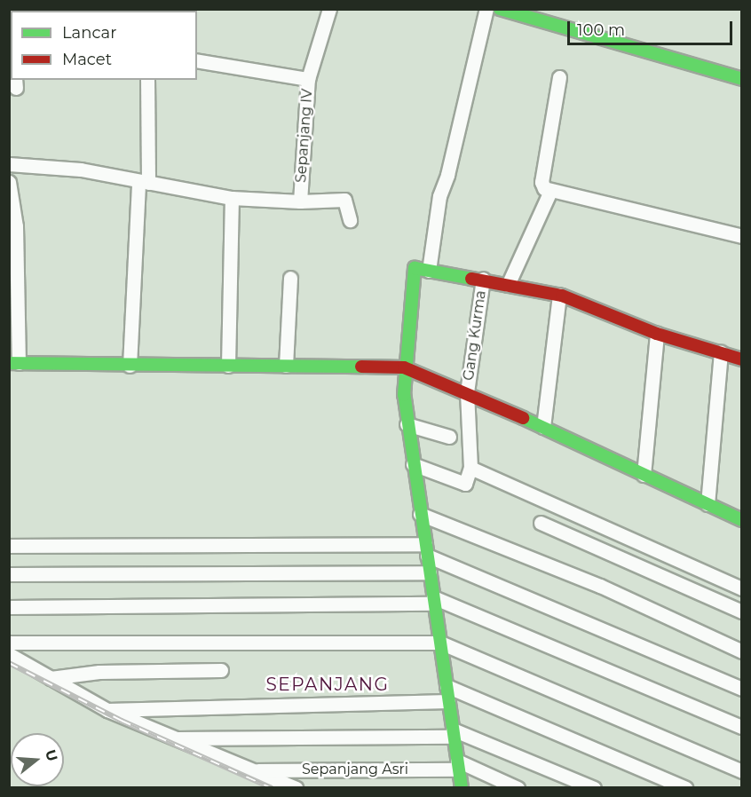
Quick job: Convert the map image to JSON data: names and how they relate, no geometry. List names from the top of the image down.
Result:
{
  "streets": {
    "street": ["Sepanjang IV", "Gang Kurma", "Sepanjang Asri"]
  },
  "districts": ["SEPANJANG"],
  "legend": ["Lancar", "Macet"],
  "scale_bar": "100 m",
  "north": "right"
}
